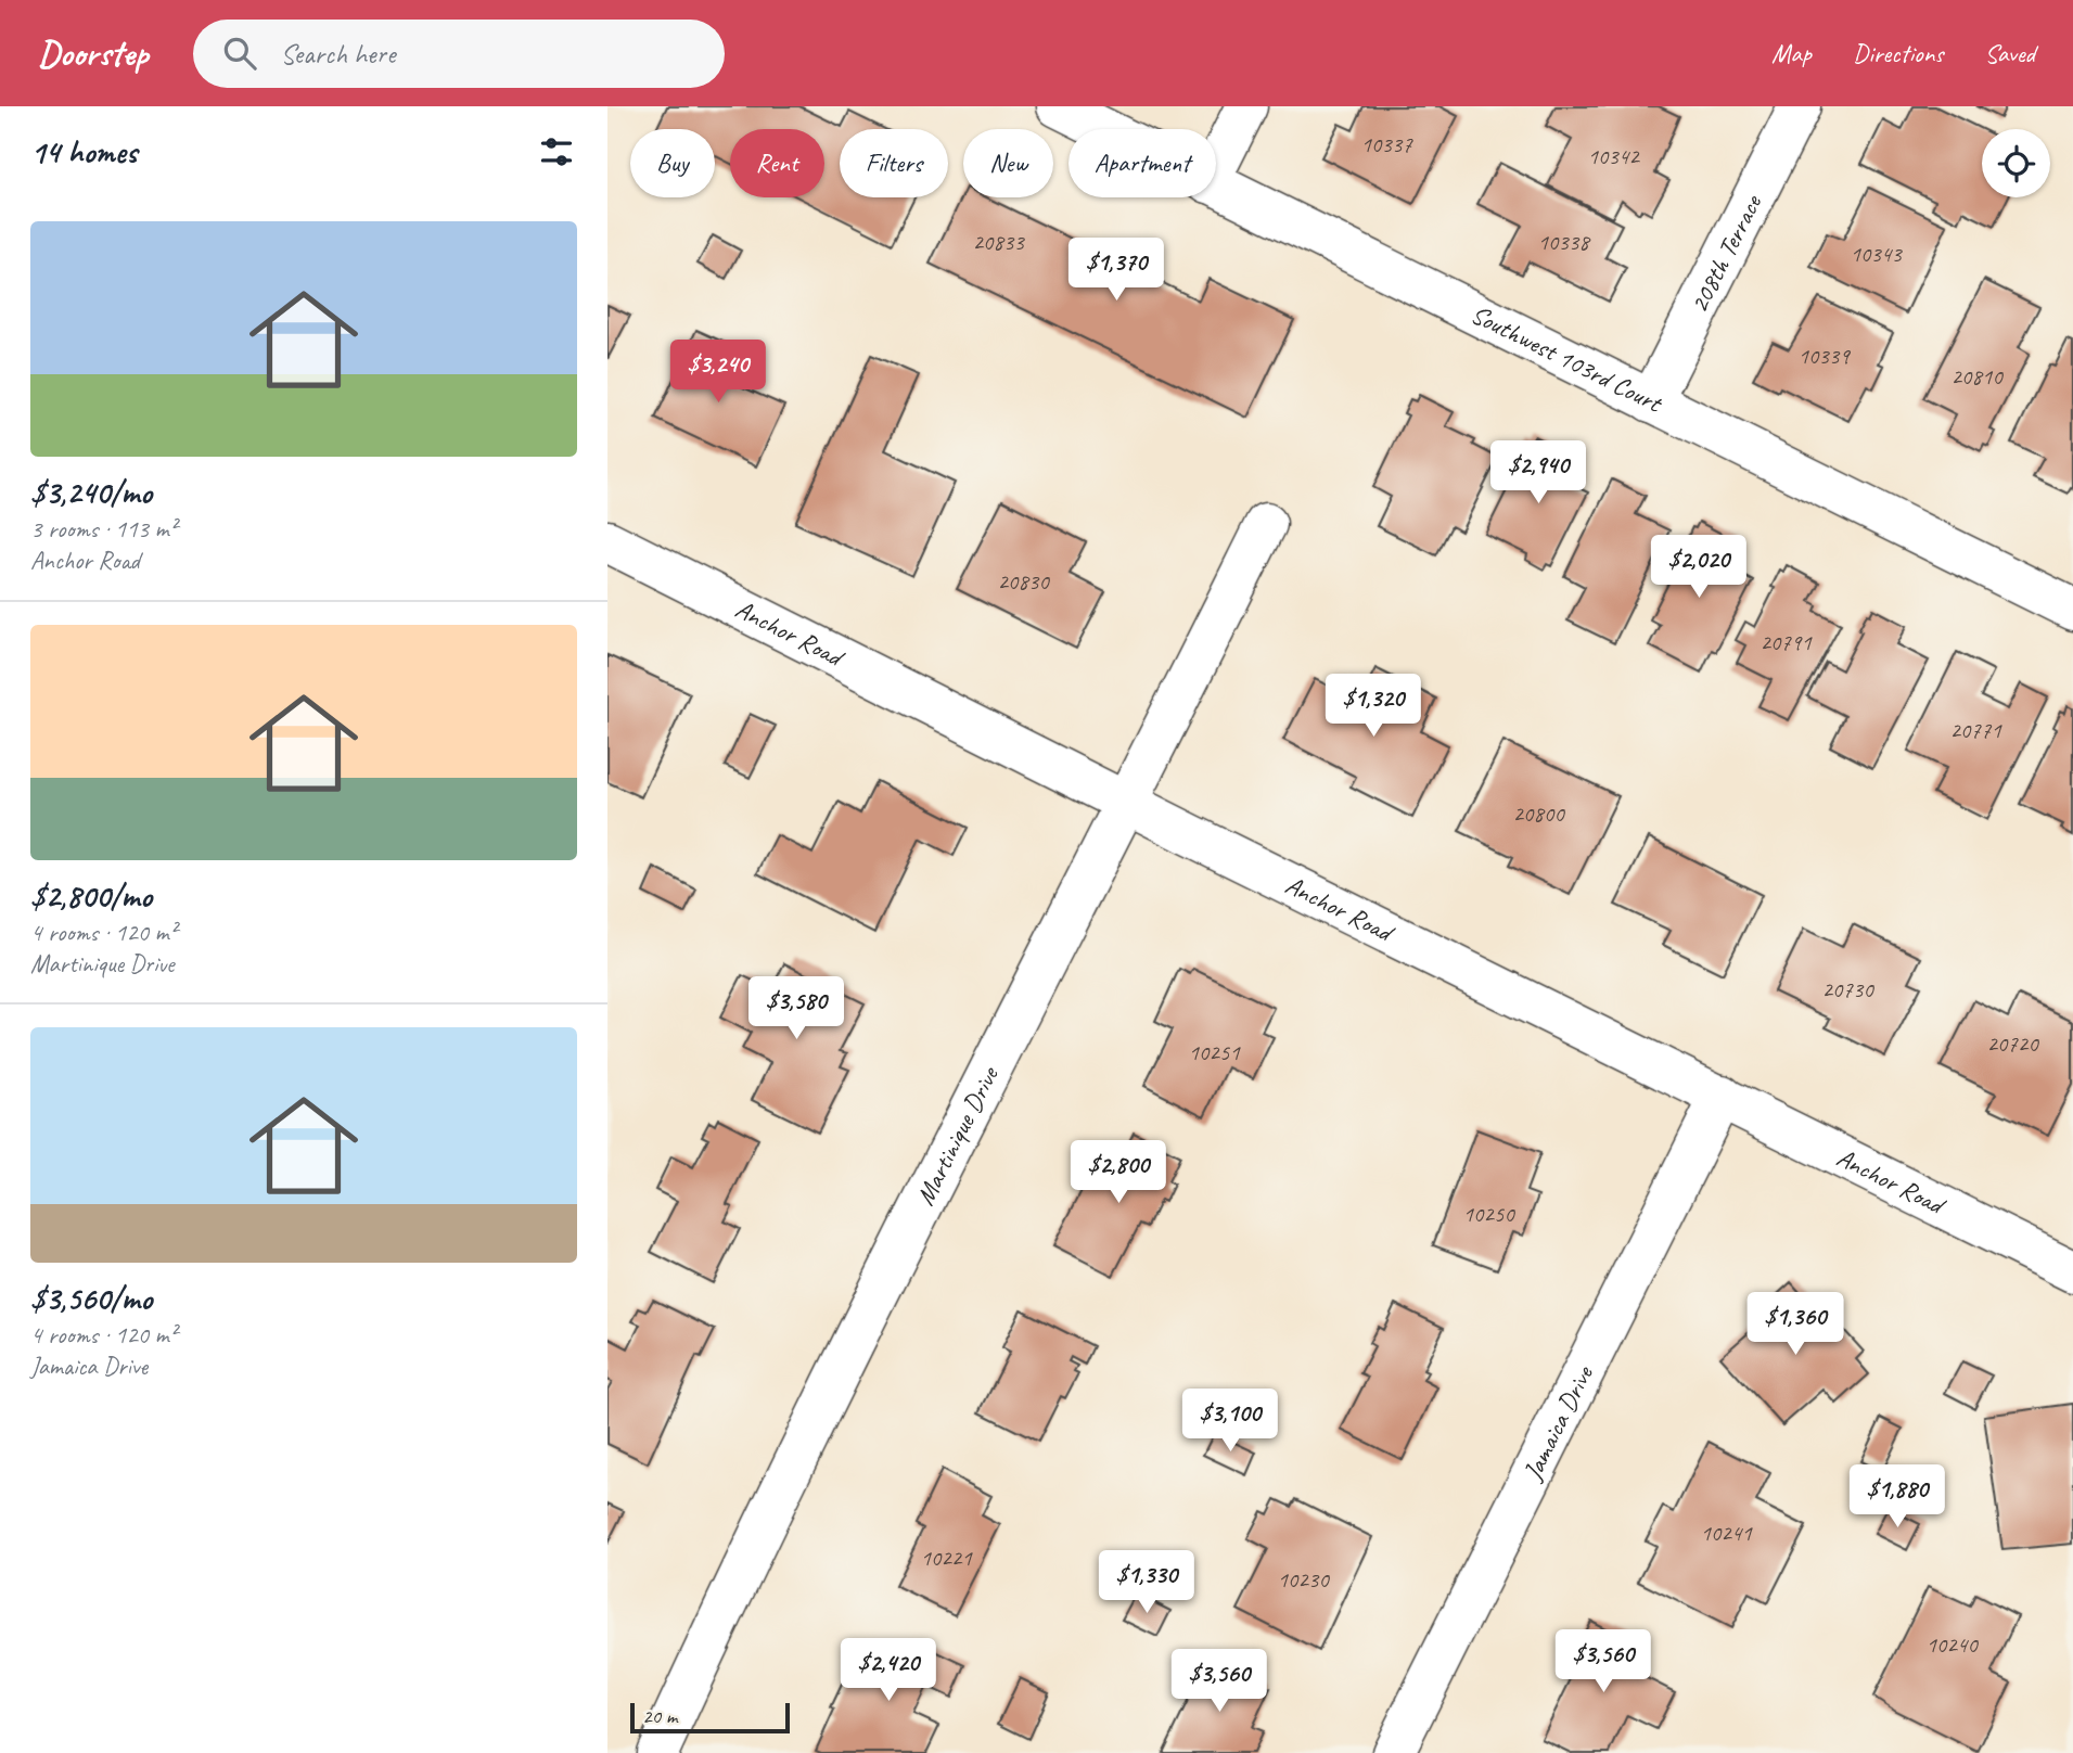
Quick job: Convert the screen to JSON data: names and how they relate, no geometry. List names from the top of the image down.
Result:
{
  "streets": {
    "street": [
      "208th Terrace",
      "Southwest 103rd Court",
      "Anchor Road",
      "Martinique Drive",
      "Jamaica Drive"
    ]
  },
  "crossings": [
    ["208th Terrace", "Southwest 103rd Court"],
    ["Anchor Road", "Martinique Drive"],
    ["Anchor Road", "Jamaica Drive"]
  ],
  "house_numbers": [
    "10337",
    "10342",
    "20833",
    "10338",
    "10343",
    "10339",
    "20810",
    "20830",
    "20791",
    "20771",
    "20800",
    "20730",
    "20720",
    "10251",
    "10250",
    "10241",
    "10221",
    "10230",
    "10240"
  ],
  "scale_bar": "20 m",
  "page": {
    "header": "Doorstep",
    "search": "Search here",
    "nav": ["Map", "Directions", "Saved"],
    "heading": "14 homes",
    "chip": [
      "Buy",
      "Rent",
      "Filters",
      "New",
      "Apartment"
    ],
    "list": [
      {
        "name": "$3,240/mo",
        "note": "3 rooms · 113 m² · Anchor Road"
      },
      {
        "name": "$2,800/mo",
        "note": "4 rooms · 120 m² · Martinique Drive"
      },
      {
        "name": "$3,560/mo",
        "note": "4 rooms · 120 m² · Jamaica Drive"
      }
    ],
    "price": [
      "$1,370",
      "$3,240",
      "$2,940",
      "$2,020",
      "$1,320",
      "$3,580",
      "$2,800",
      "$1,360",
      "$3,100",
      "$1,880",
      "$1,330",
      "$3,560",
      "$2,420",
      "$3,560"
    ],
    "scale": "20 m"
  }
}
